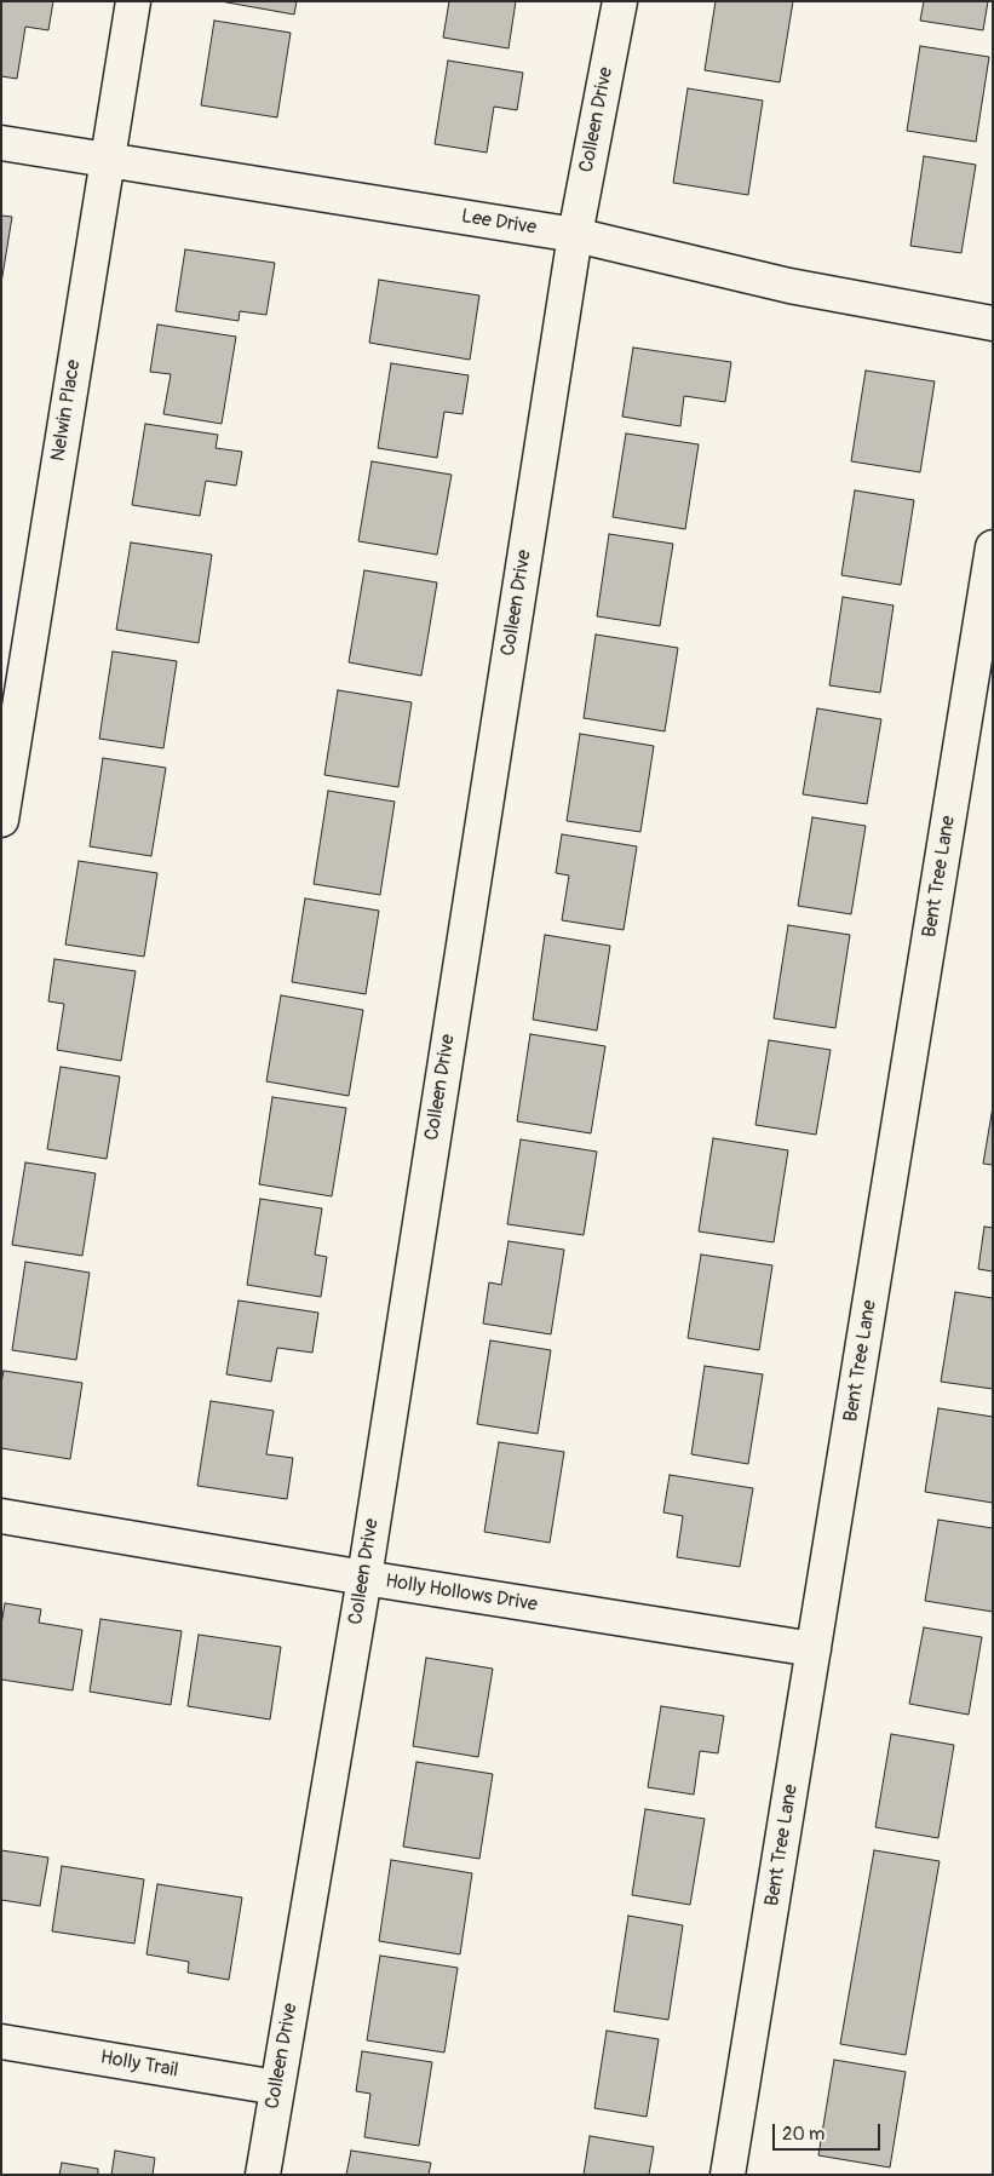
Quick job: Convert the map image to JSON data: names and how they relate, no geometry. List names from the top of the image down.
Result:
{
  "streets": {
    "street": [
      "Colleen Drive",
      "Lee Drive",
      "Nelwin Place",
      "Bent Tree Lane",
      "Holly Hollows Drive",
      "Holly Trail"
    ]
  },
  "crossings": [
    ["Colleen Drive", "Lee Drive"],
    ["Colleen Drive", "Holly Hollows Drive"],
    ["Colleen Drive", "Holly Trail"],
    ["Lee Drive", "Nelwin Place"],
    ["Bent Tree Lane", "Holly Hollows Drive"]
  ],
  "scale_bar": "20 m"
}
